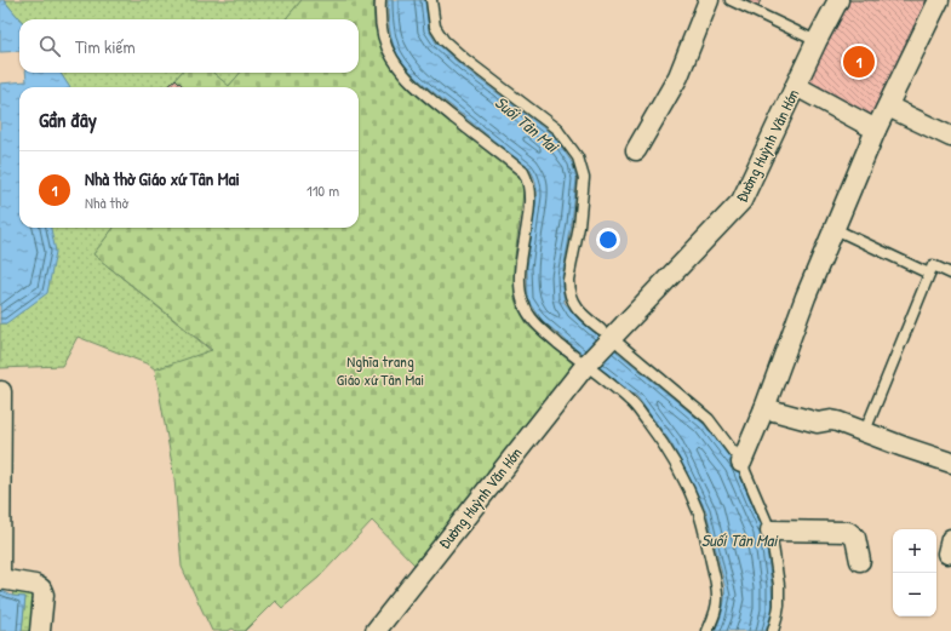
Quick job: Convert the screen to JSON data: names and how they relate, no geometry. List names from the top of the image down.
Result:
{
  "streets": {
    "street": ["Đường Huỳnh Văn Hớn"]
  },
  "water": ["Suối Tân Mai"],
  "parks": ["Nghĩa trang Giáo xứ Tân Mai"],
  "page": {
    "search": "Tìm kiếm",
    "pins": "1",
    "heading": "Gần đây",
    "list": [
      {
        "mark": "1",
        "name": "Nhà thờ Giáo xứ Tân Mai",
        "note": "Nhà thờ",
        "value": "110 m"
      }
    ],
    "map_buttons": ["+", "−"]
  }
}
